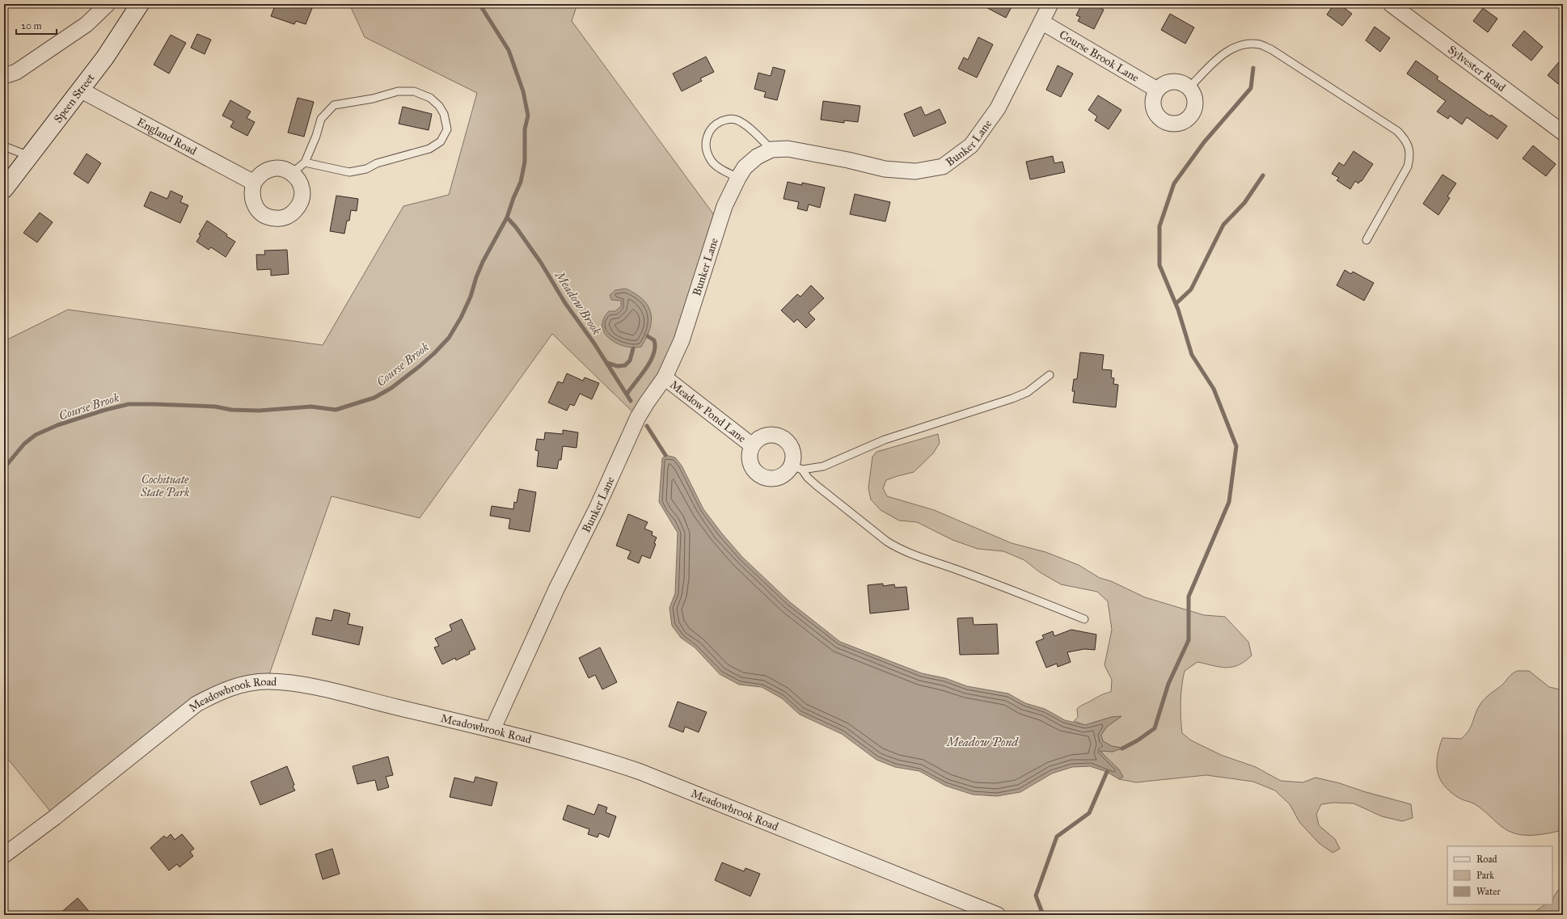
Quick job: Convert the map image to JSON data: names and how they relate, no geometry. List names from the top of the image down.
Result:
{
  "streets": {
    "street": [
      "Course Brook Lane",
      "Sylvester Road",
      "Speen Street",
      "England Road",
      "Bunker Lane",
      "Meadow Pond Lane",
      "Meadowbrook Road"
    ]
  },
  "crossings": [
    ["Course Brook Lane", "Bunker Lane"],
    ["Speen Street", "England Road"],
    ["Bunker Lane", "Meadow Pond Lane"],
    ["Bunker Lane", "Meadowbrook Road"]
  ],
  "water": ["Meadow Brook", "Course Brook", "Meadow Pond"],
  "parks": ["Cochituate State Park"],
  "legend": ["Road", "Park", "Water"],
  "scale_bar": "20 m"
}
